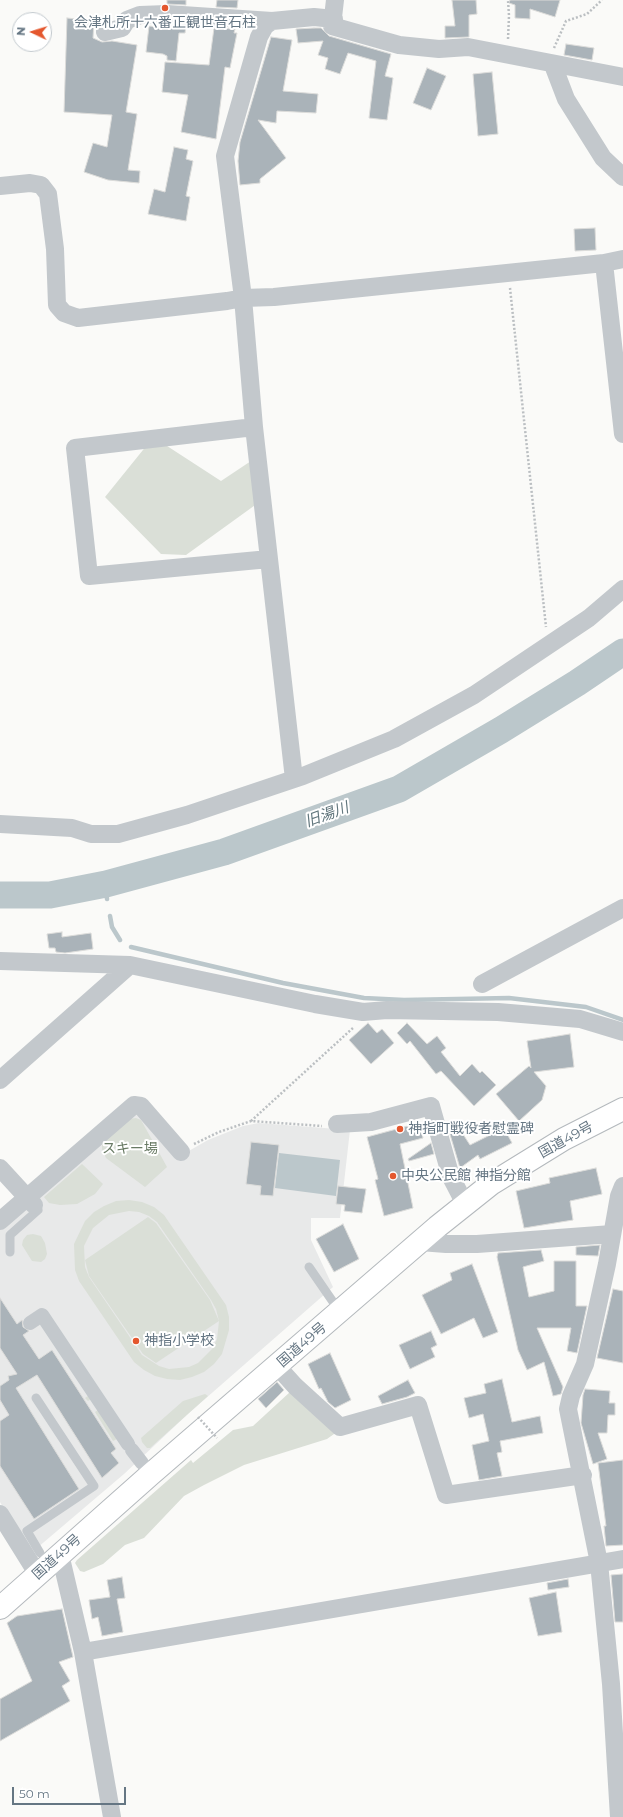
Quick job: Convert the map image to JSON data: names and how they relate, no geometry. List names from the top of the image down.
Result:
{
  "streets": {
    "highway": ["国道49号"]
  },
  "water": ["旧湯川"],
  "parks": ["スキー場"],
  "places": [
    "会津札所十六番正観世音石柱",
    "神指町戦役者慰霊碑",
    "中央公民館 神指分館",
    "神指小学校"
  ],
  "scale_bar": "50 m",
  "north": "left"
}
